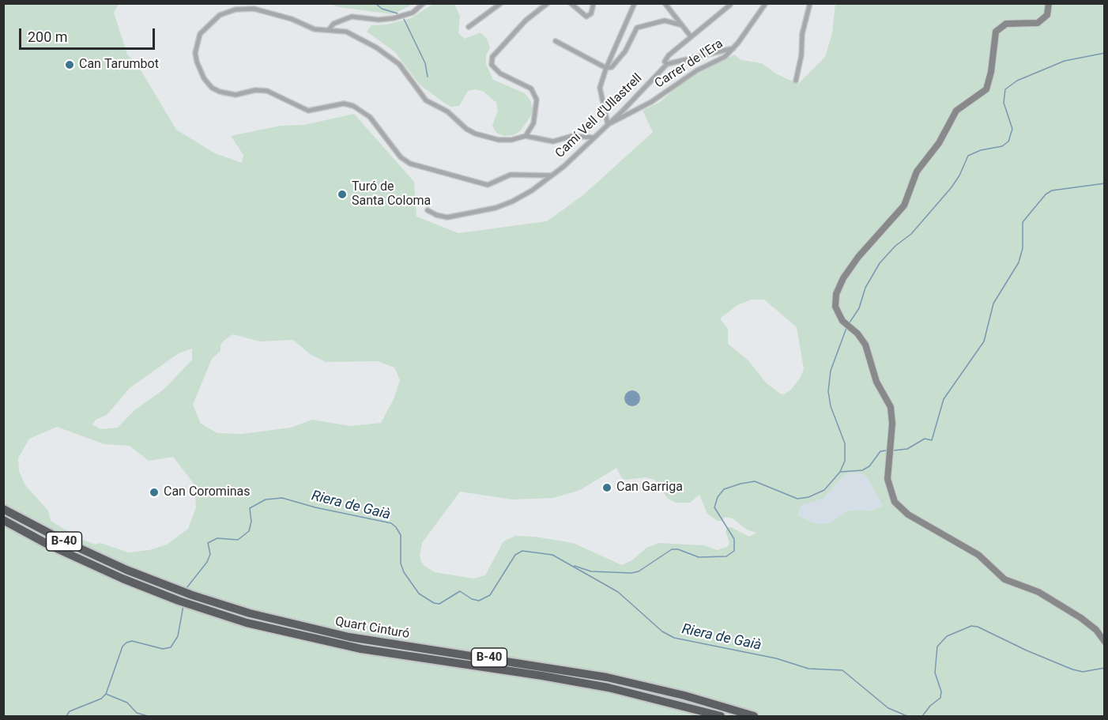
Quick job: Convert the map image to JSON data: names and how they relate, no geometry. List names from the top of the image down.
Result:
{
  "streets": {
    "highway": ["B-40", "Quart Cinturó"],
    "street": ["Carrer de l'Era", "Camí Vell d'Ullastrell"]
  },
  "crossings": [
    ["Carrer de l'Era", "Camí Vell d'Ullastrell"]
  ],
  "water": ["Riera de Gaià"],
  "places": [
    "Can Tarumbot",
    "Turó de Santa Coloma",
    "Can Garriga",
    "Can Corominas"
  ],
  "scale_bar": "200 m"
}
